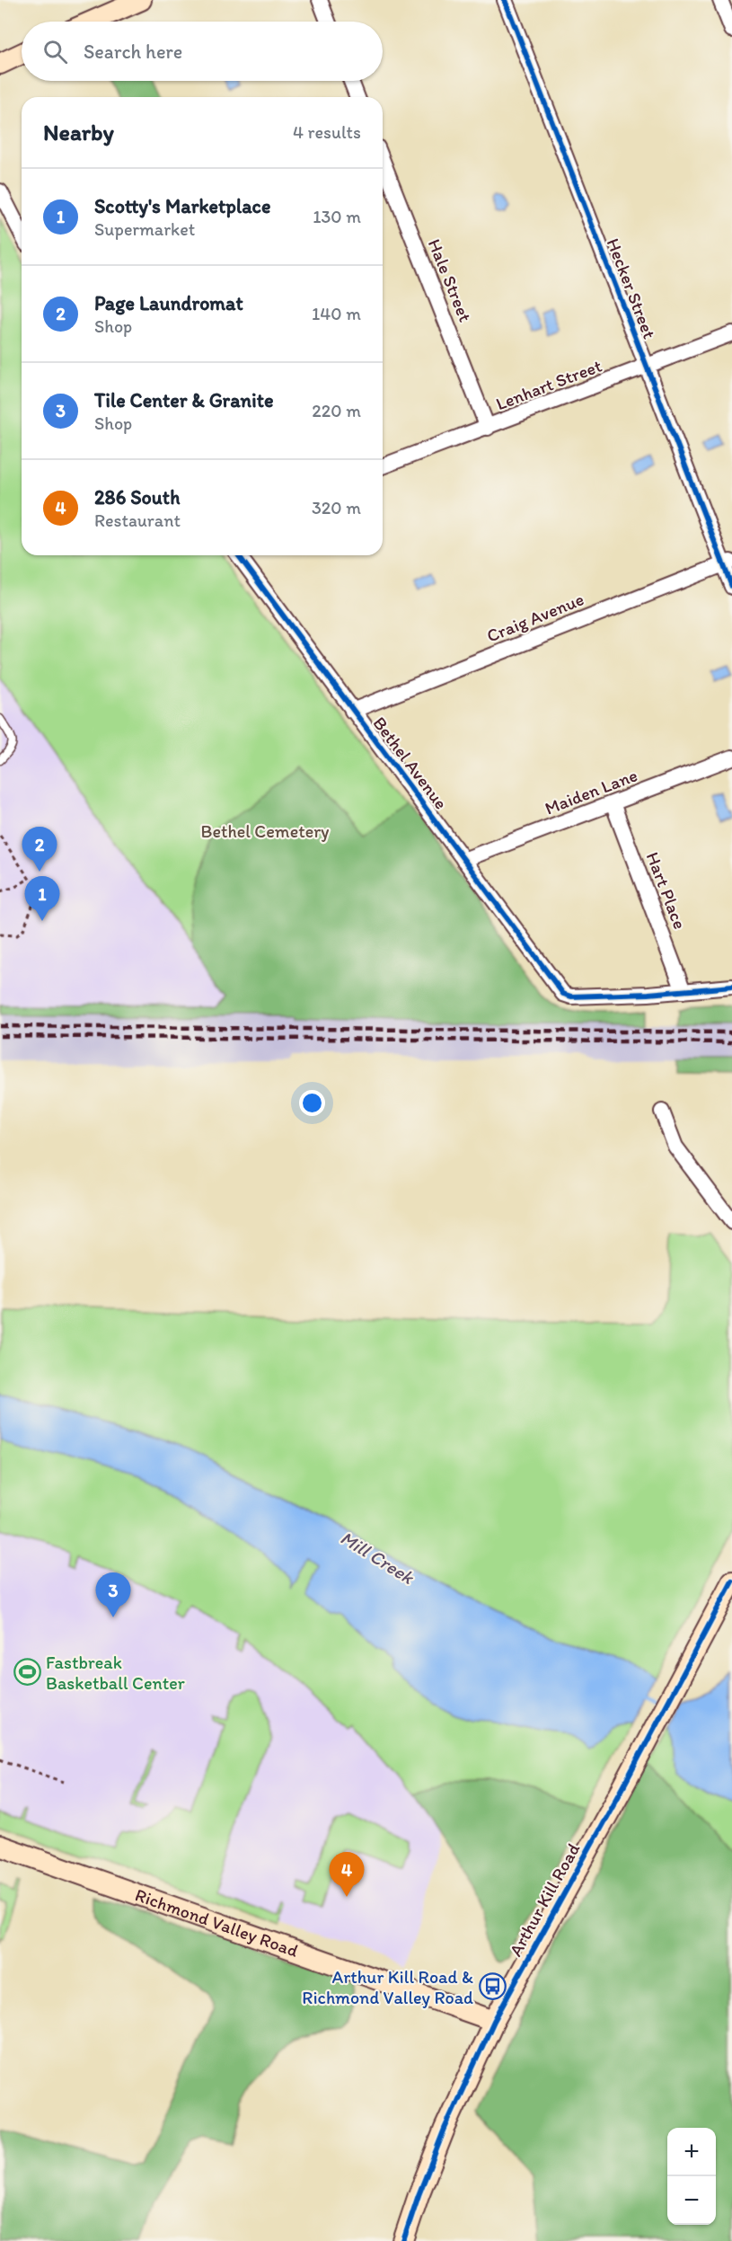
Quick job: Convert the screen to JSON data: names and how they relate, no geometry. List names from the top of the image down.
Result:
{
  "streets": {
    "street": [
      "Hale Street",
      "Hecker Street",
      "Lenhart Street",
      "Craig Avenue",
      "Bethel Avenue",
      "Maiden Lane",
      "Hart Place",
      "Arthur Kill Road",
      "Richmond Valley Road"
    ]
  },
  "crossings": [
    ["Hale Street", "Lenhart Street"],
    ["Hecker Street", "Lenhart Street"],
    ["Hecker Street", "Craig Avenue"],
    ["Craig Avenue", "Bethel Avenue"],
    ["Bethel Avenue", "Maiden Lane"],
    ["Bethel Avenue", "Hart Place"],
    ["Maiden Lane", "Hart Place"],
    ["Arthur Kill Road", "Richmond Valley Road"]
  ],
  "water": ["Mill Creek"],
  "parks": ["Bethel Cemetery"],
  "places": {
    "sports": ["Fastbreak Basketball Center"],
    "bus stop": ["Arthur Kill Road & Richmond Valley Road"]
  },
  "page": {
    "search": "Search here",
    "heading": ["Nearby", "4 results"],
    "list": [
      {
        "mark": "1",
        "name": "Scotty's Marketplace",
        "note": "Supermarket",
        "value": "130 m"
      },
      {
        "mark": "2",
        "name": "Page Laundromat",
        "note": "Shop",
        "value": "140 m"
      },
      {
        "mark": "3",
        "name": "Tile Center & Granite",
        "note": "Shop",
        "value": "220 m"
      },
      {
        "mark": "4",
        "name": "286 South",
        "note": "Restaurant",
        "value": "320 m"
      }
    ],
    "pins": [
      "2",
      "1",
      "3",
      "4"
    ],
    "map_buttons": ["+", "−"]
  }
}
